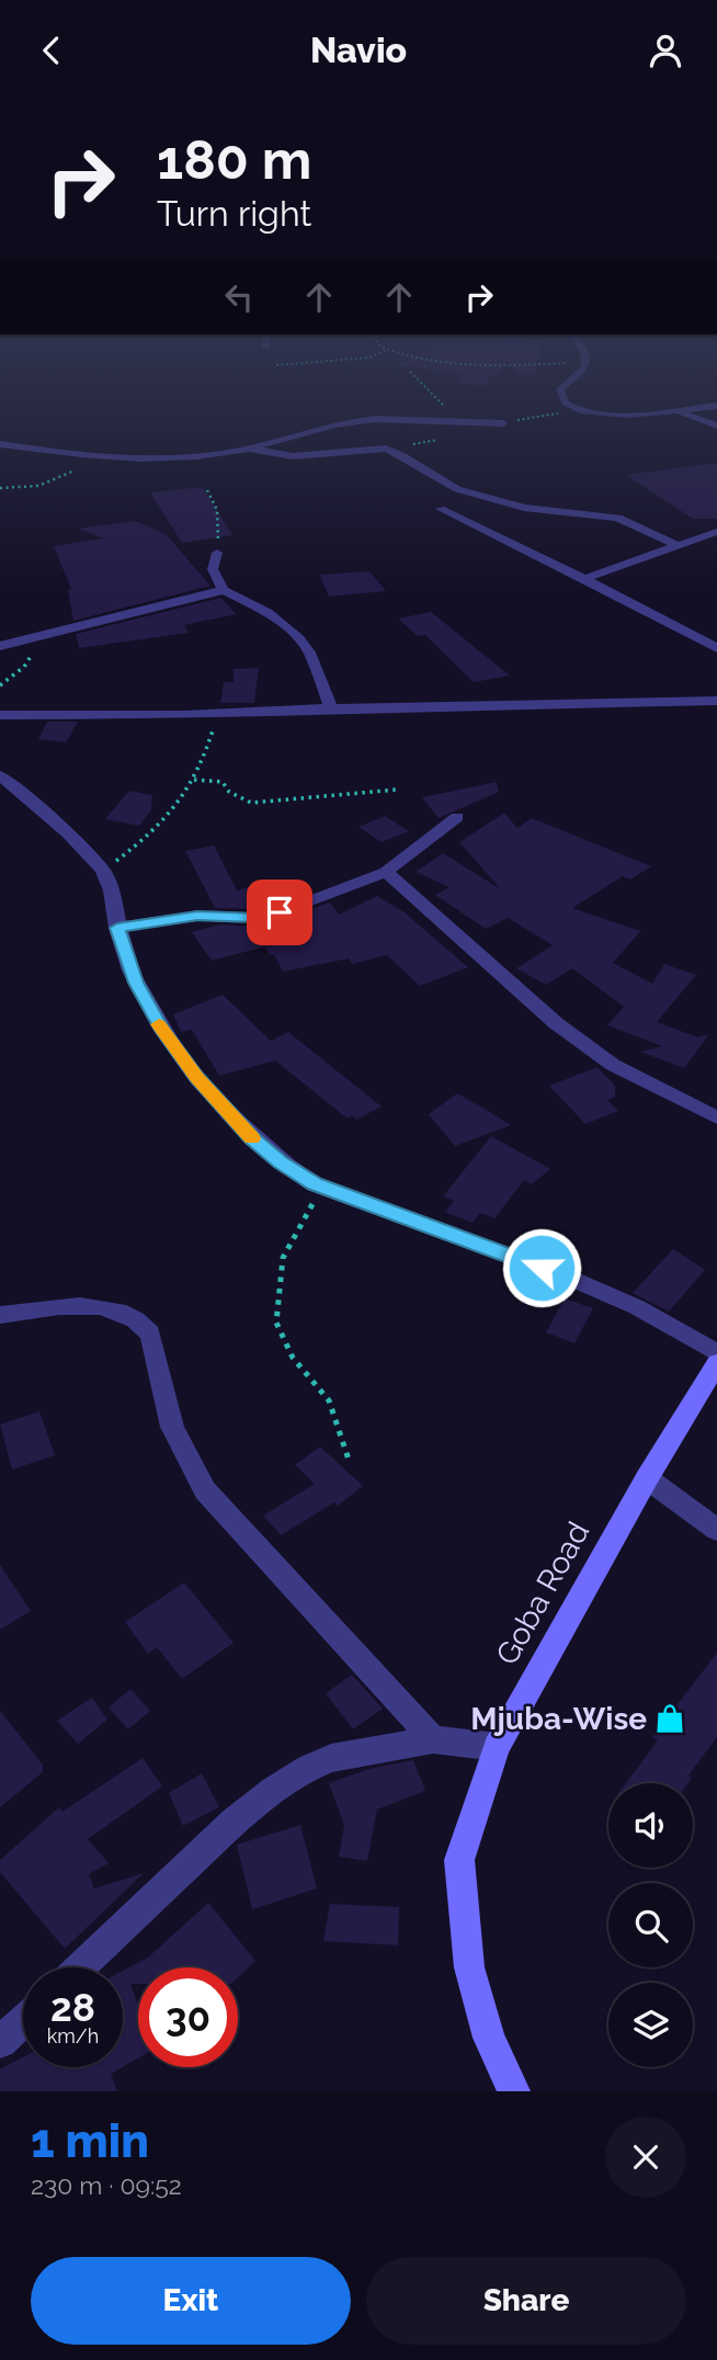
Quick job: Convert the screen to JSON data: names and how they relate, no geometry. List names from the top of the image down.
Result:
{
  "streets": {
    "main road": ["Goba Road"]
  },
  "places": {
    "shop": ["Mjuba-Wise"]
  },
  "page": {
    "header": "Navio",
    "turn": ["180 m", "Turn right"],
    "speed": "28 km/h",
    "limit": "30",
    "heading": ["1 min", "230 m · 09:52"],
    "buttons": ["Exit", "Share"]
  }
}
